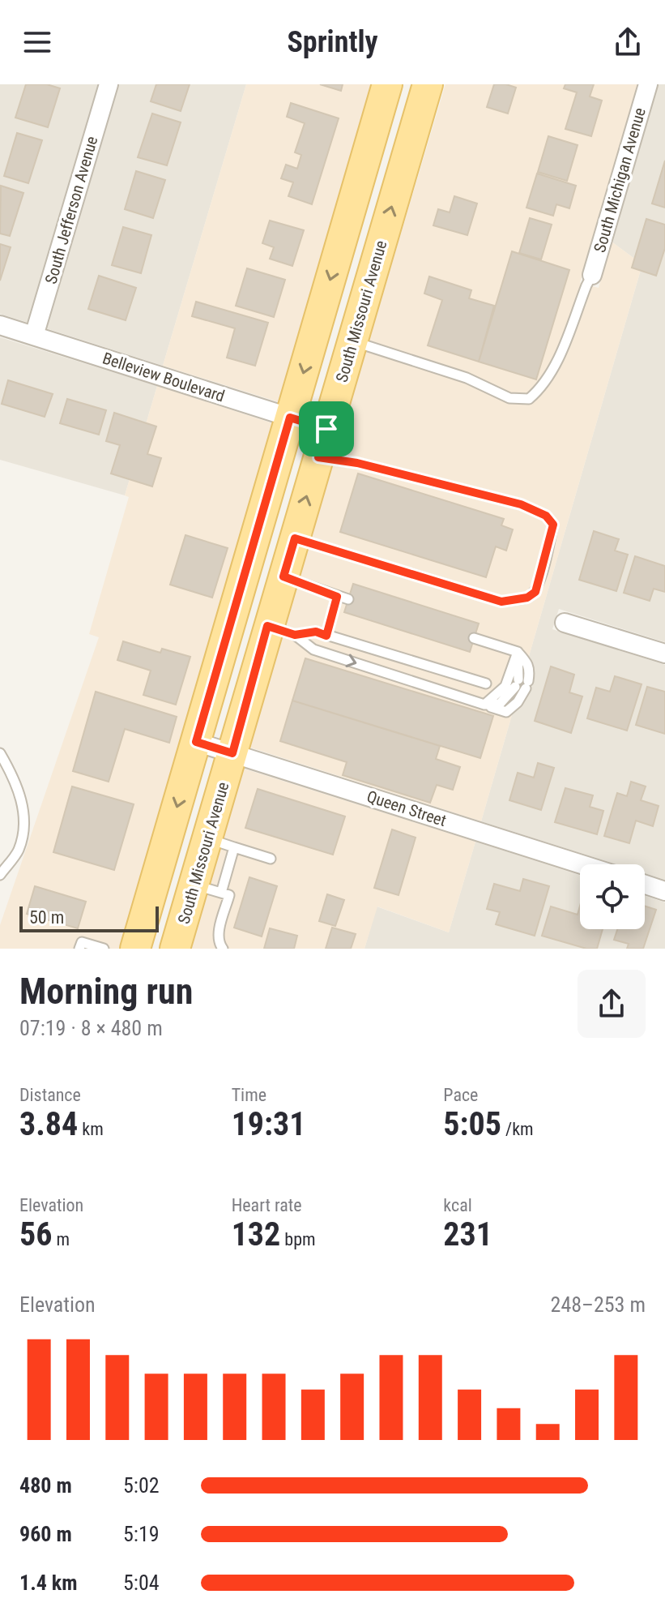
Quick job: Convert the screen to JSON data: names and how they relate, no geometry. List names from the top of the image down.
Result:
{
  "streets": {
    "main road": ["South Missouri Avenue"],
    "street": [
      "South Michigan Avenue",
      "South Jefferson Avenue",
      "Belleview Boulevard",
      "Queen Street"
    ]
  },
  "crossings": [
    ["South Jefferson Avenue", "Belleview Boulevard"],
    ["South Missouri Avenue", "Belleview Boulevard"],
    ["South Missouri Avenue", "Queen Street"]
  ],
  "scale_bar": "50 m",
  "page": {
    "header": "Sprintly",
    "scale": "50 m",
    "heading": ["Morning run", "07:19 · 8 × 480 m"],
    "stats": [
      ["Distance", "3.84 km"],
      ["Time", "19:31"],
      ["Pace", "5:05 /km"],
      ["Elevation", "56 m"],
      ["Heart rate", "132 bpm"],
      ["kcal", "231"]
    ],
    "chart": ["Elevation", "248–253 m"],
    "list": [
      {
        "name": "480 m",
        "note": "5:02"
      },
      {
        "name": "960 m",
        "note": "5:19"
      },
      {
        "name": "1.4 km",
        "note": "5:04"
      }
    ]
  }
}
